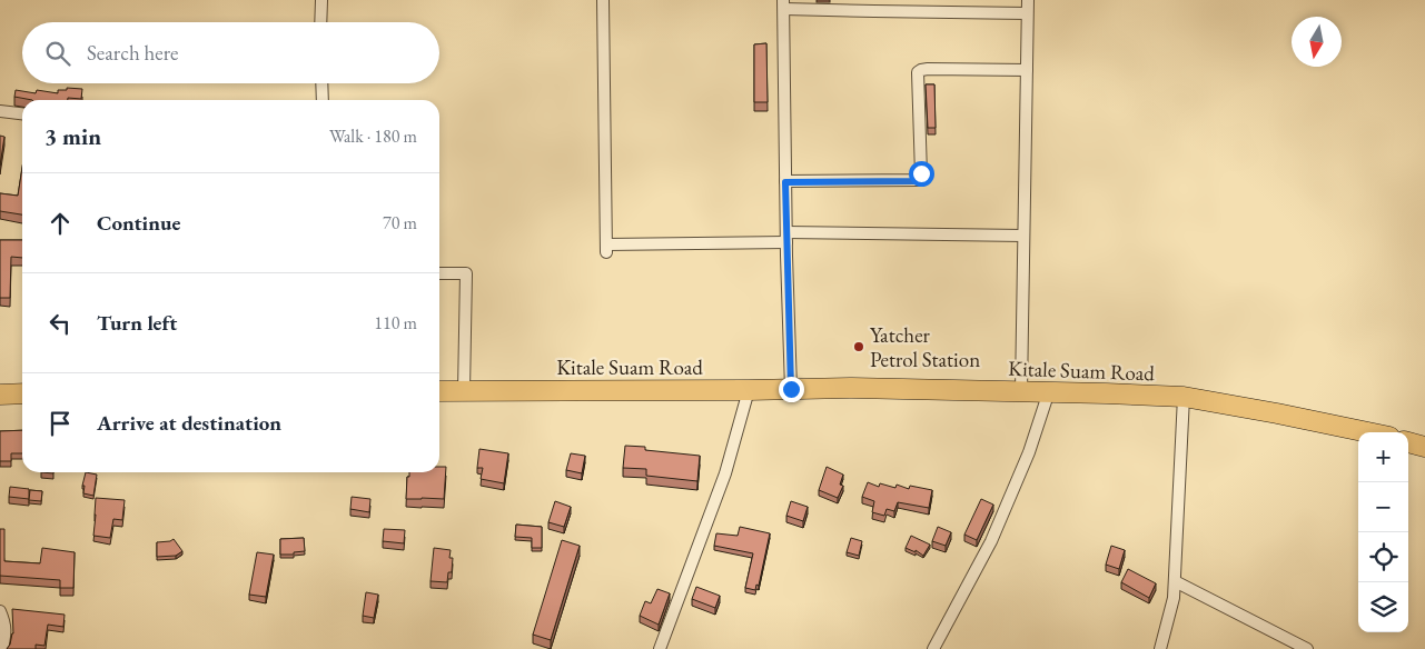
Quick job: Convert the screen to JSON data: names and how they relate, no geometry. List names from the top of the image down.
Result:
{
  "streets": {
    "highway": ["Kitale Suam Road"]
  },
  "places": ["Yatcher Petrol Station"],
  "north": "bottom",
  "page": {
    "search": "Search here",
    "heading": ["3 min", "Walk · 180 m"],
    "list": [
      ["Continue", "70 m"],
      ["Turn left", "110 m"],
      "Arrive at destination"
    ],
    "map_buttons": ["+", "−"]
  }
}
